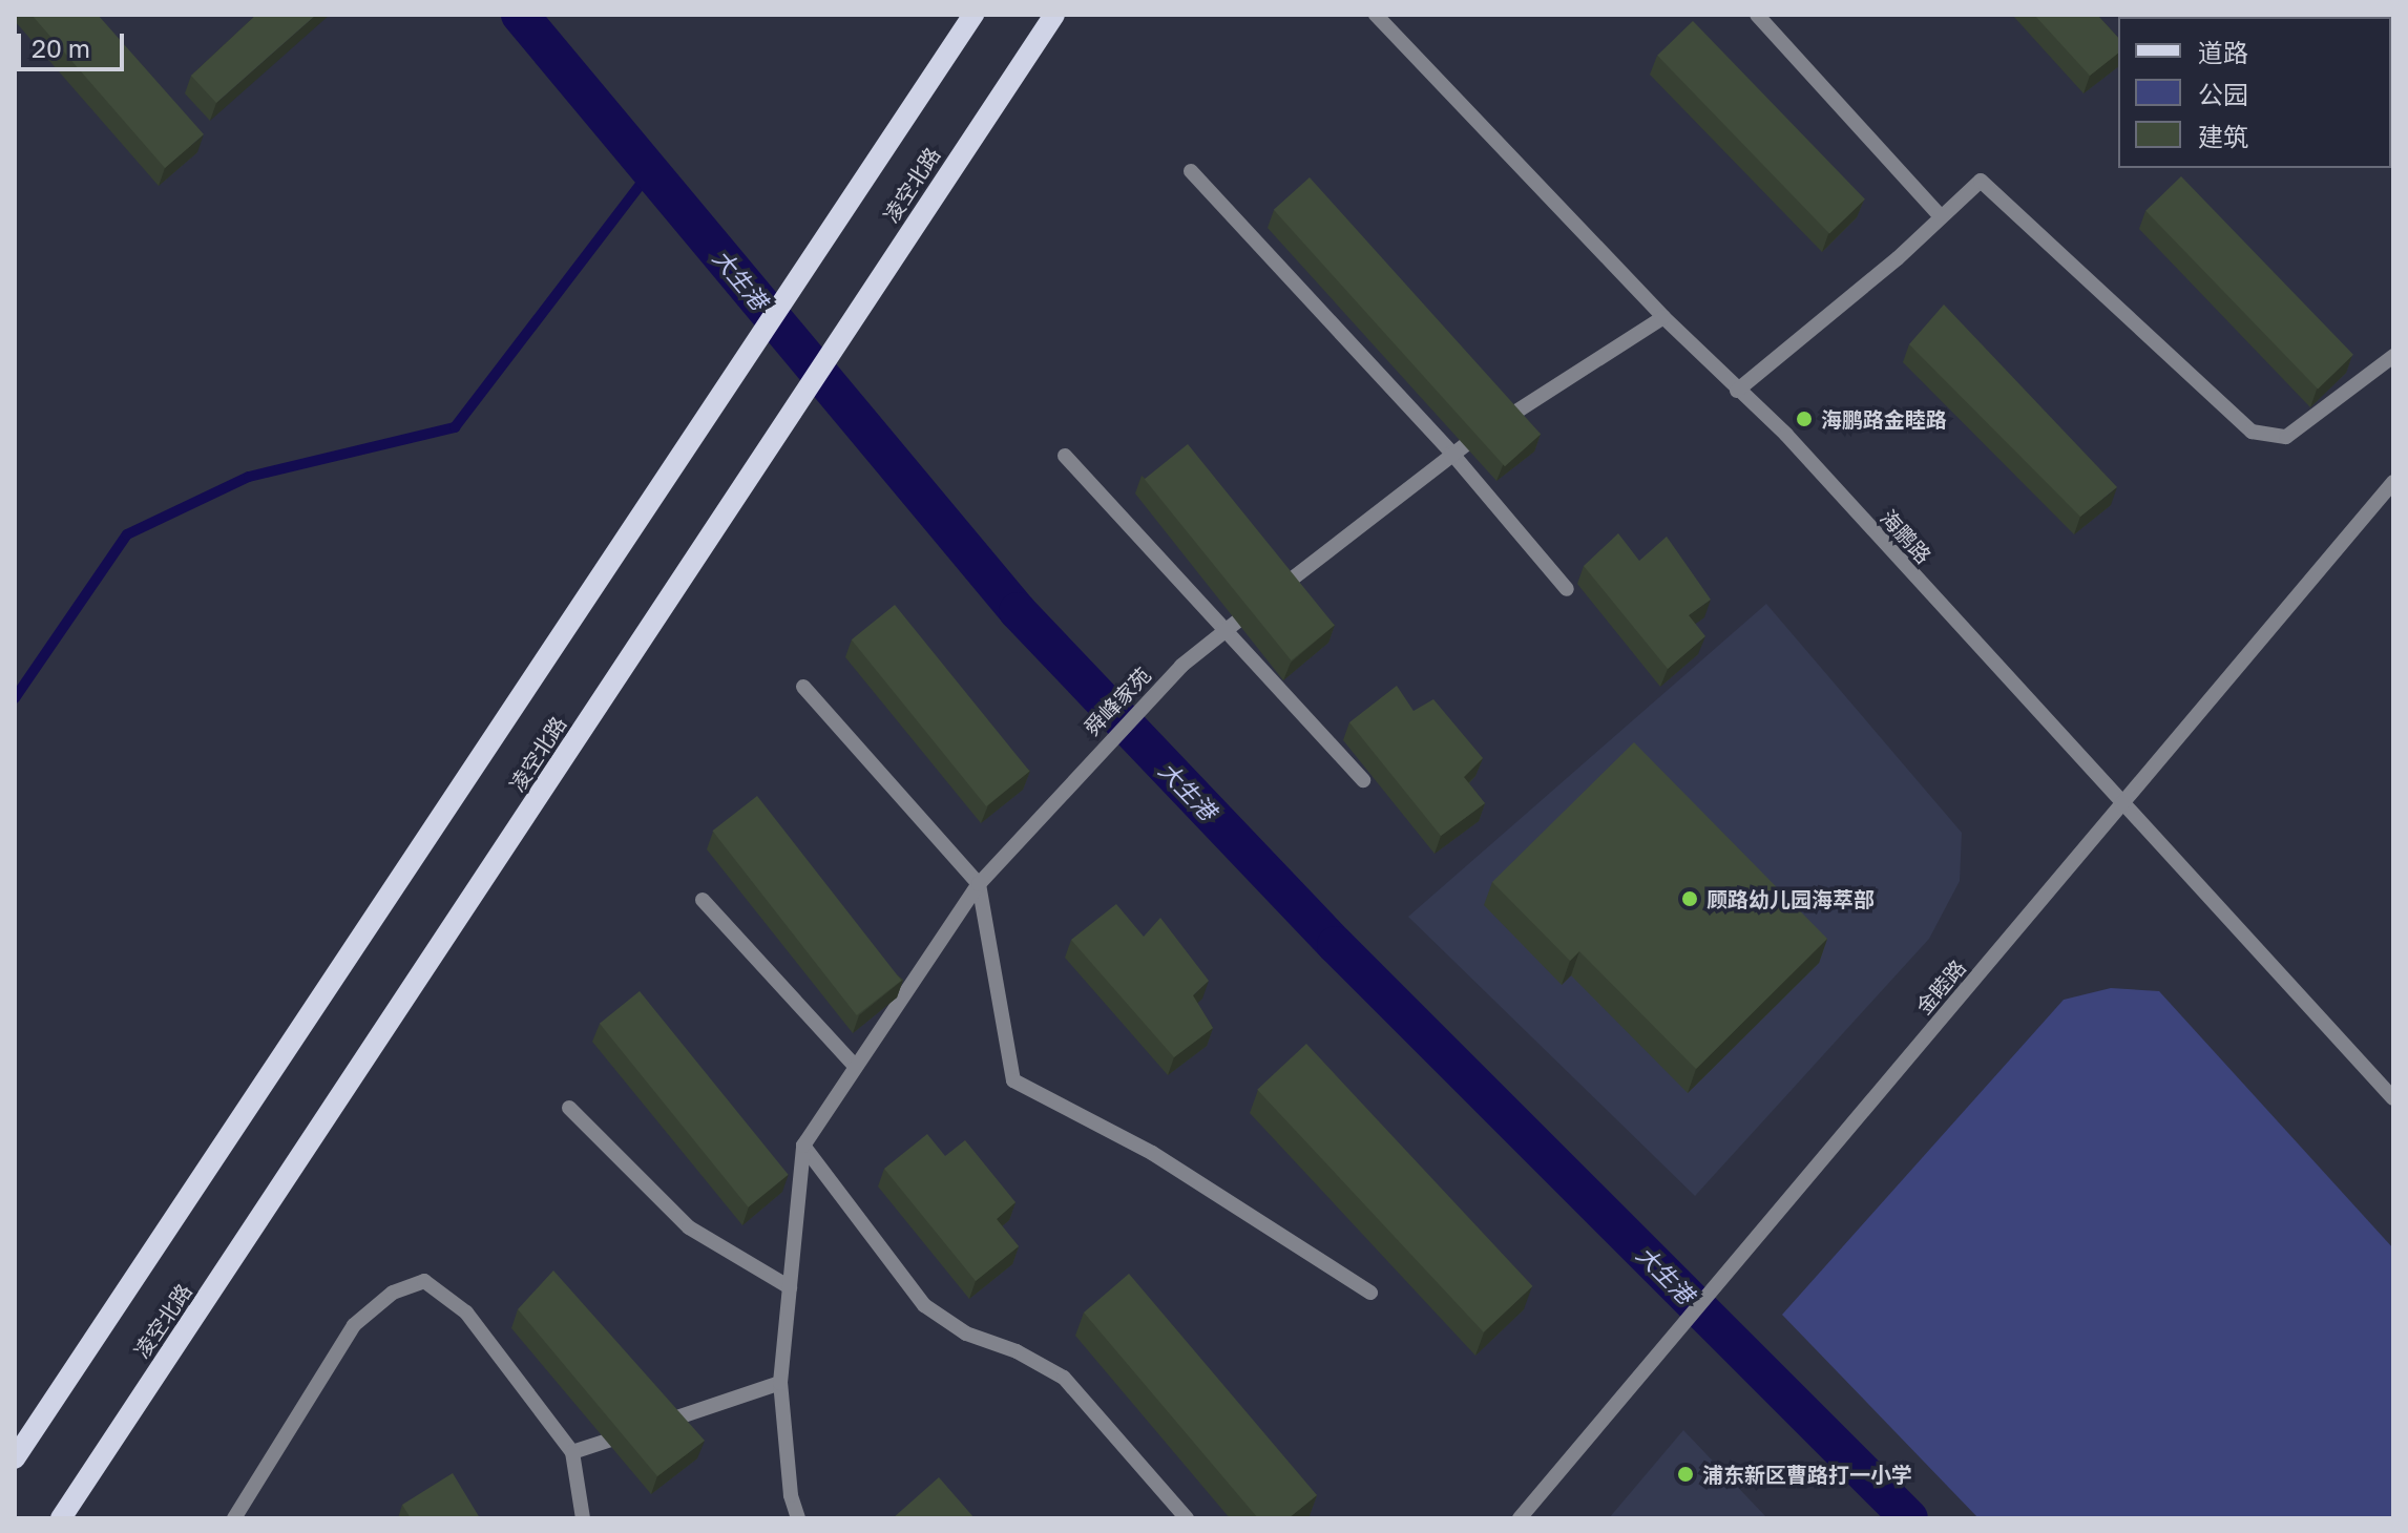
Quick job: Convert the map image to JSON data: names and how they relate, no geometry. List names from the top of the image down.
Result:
{
  "streets": {
    "main road": ["凌空北路"],
    "street": ["海鹏路", "舜峰家苑", "金睦路"]
  },
  "crossings": [
    ["海鹏路", "舜峰家苑"],
    ["海鹏路", "金睦路"]
  ],
  "water": ["大生港"],
  "places": ["海鹏路金睦路", "顾路幼儿园海萃部", "浦东新区曹路打一小学"],
  "legend": ["道路", "公园", "建筑"],
  "scale_bar": "20 m"
}
